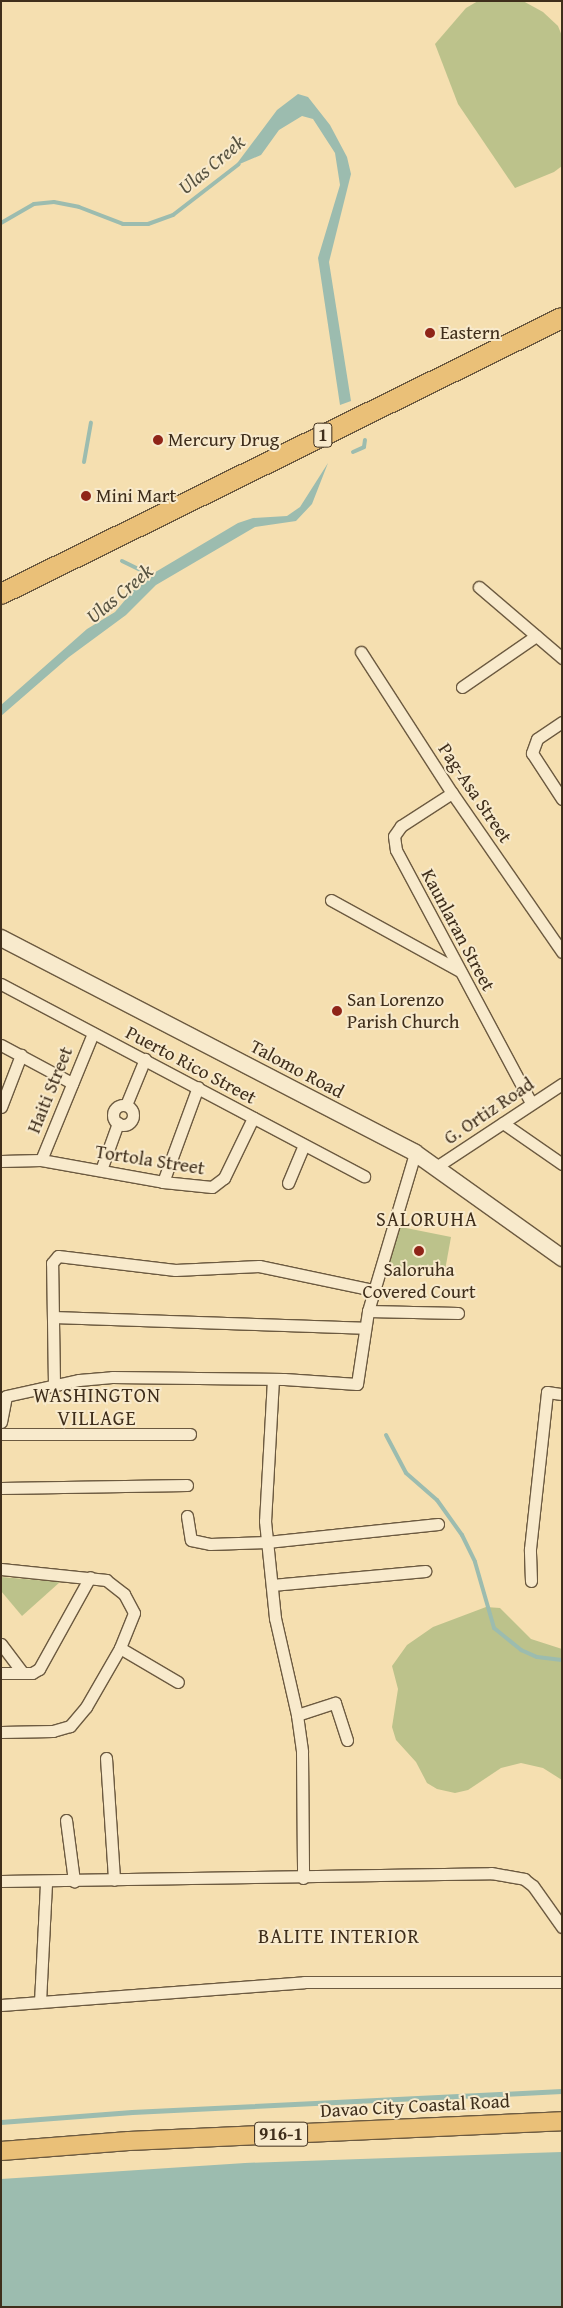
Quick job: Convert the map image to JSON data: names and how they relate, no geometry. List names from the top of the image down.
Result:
{
  "streets": {
    "highway": ["1"],
    "main road": ["Davao City Coastal Road", "916-1"],
    "street": [
      "Pag-Asa Street",
      "Kaunlaran Street",
      "Puerto Rico Street",
      "Talomo Road",
      "Haiti Street",
      "G. Ortiz Road",
      "Tortola Street"
    ]
  },
  "crossings": [
    ["Pag-Asa Street", "Kaunlaran Street"],
    ["Kaunlaran Street", "G. Ortiz Road"],
    ["Puerto Rico Street", "Haiti Street"],
    ["Puerto Rico Street", "Tortola Street"],
    ["Talomo Road", "G. Ortiz Road"],
    ["Haiti Street", "Tortola Street"]
  ],
  "districts": ["SALORUHA", "WASHINGTON VILLAGE", "BALITE INTERIOR"],
  "water": ["Ulas Creek"],
  "places": [
    "Eastern",
    "Mercury Drug",
    "Mini Mart",
    "San Lorenzo Parish Church",
    "Saloruha Covered Court"
  ]
}
